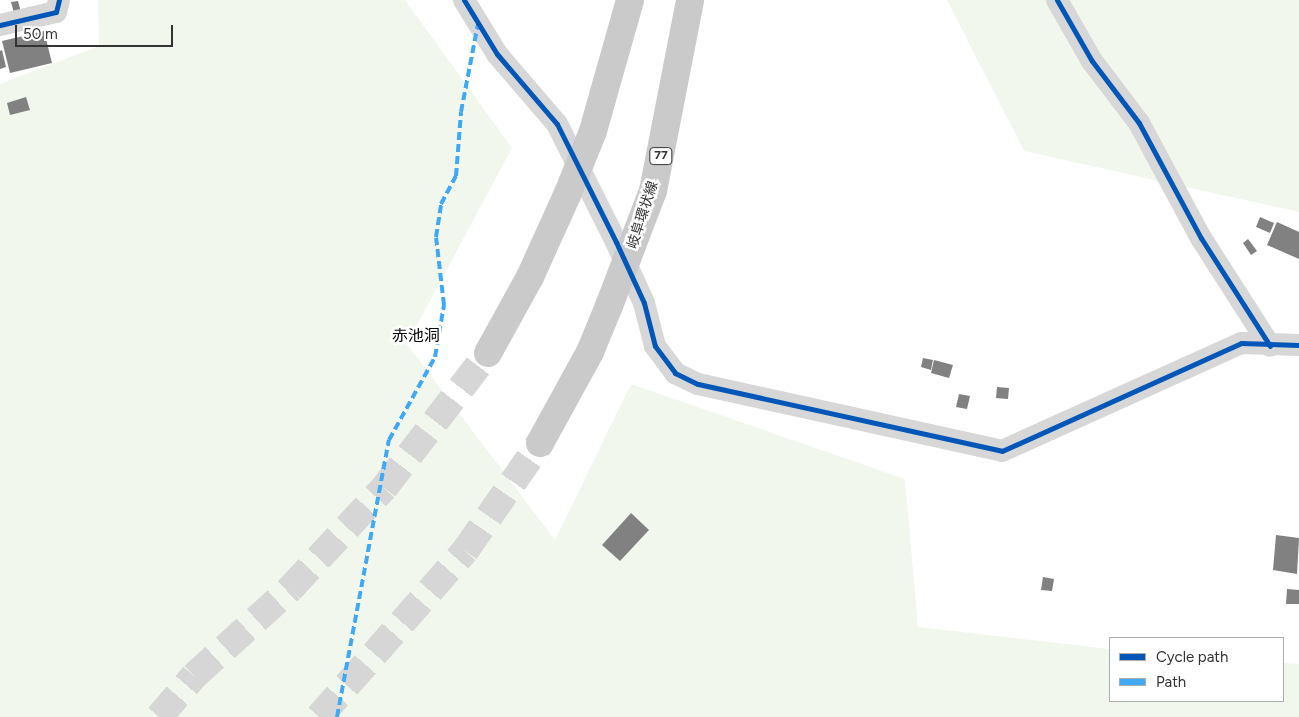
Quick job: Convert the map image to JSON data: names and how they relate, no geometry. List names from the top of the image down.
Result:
{
  "streets": {
    "main road": ["77", "岐阜環状線"]
  },
  "districts": ["赤池洞"],
  "legend": ["Cycle path", "Path"],
  "scale_bar": "50 m"
}
